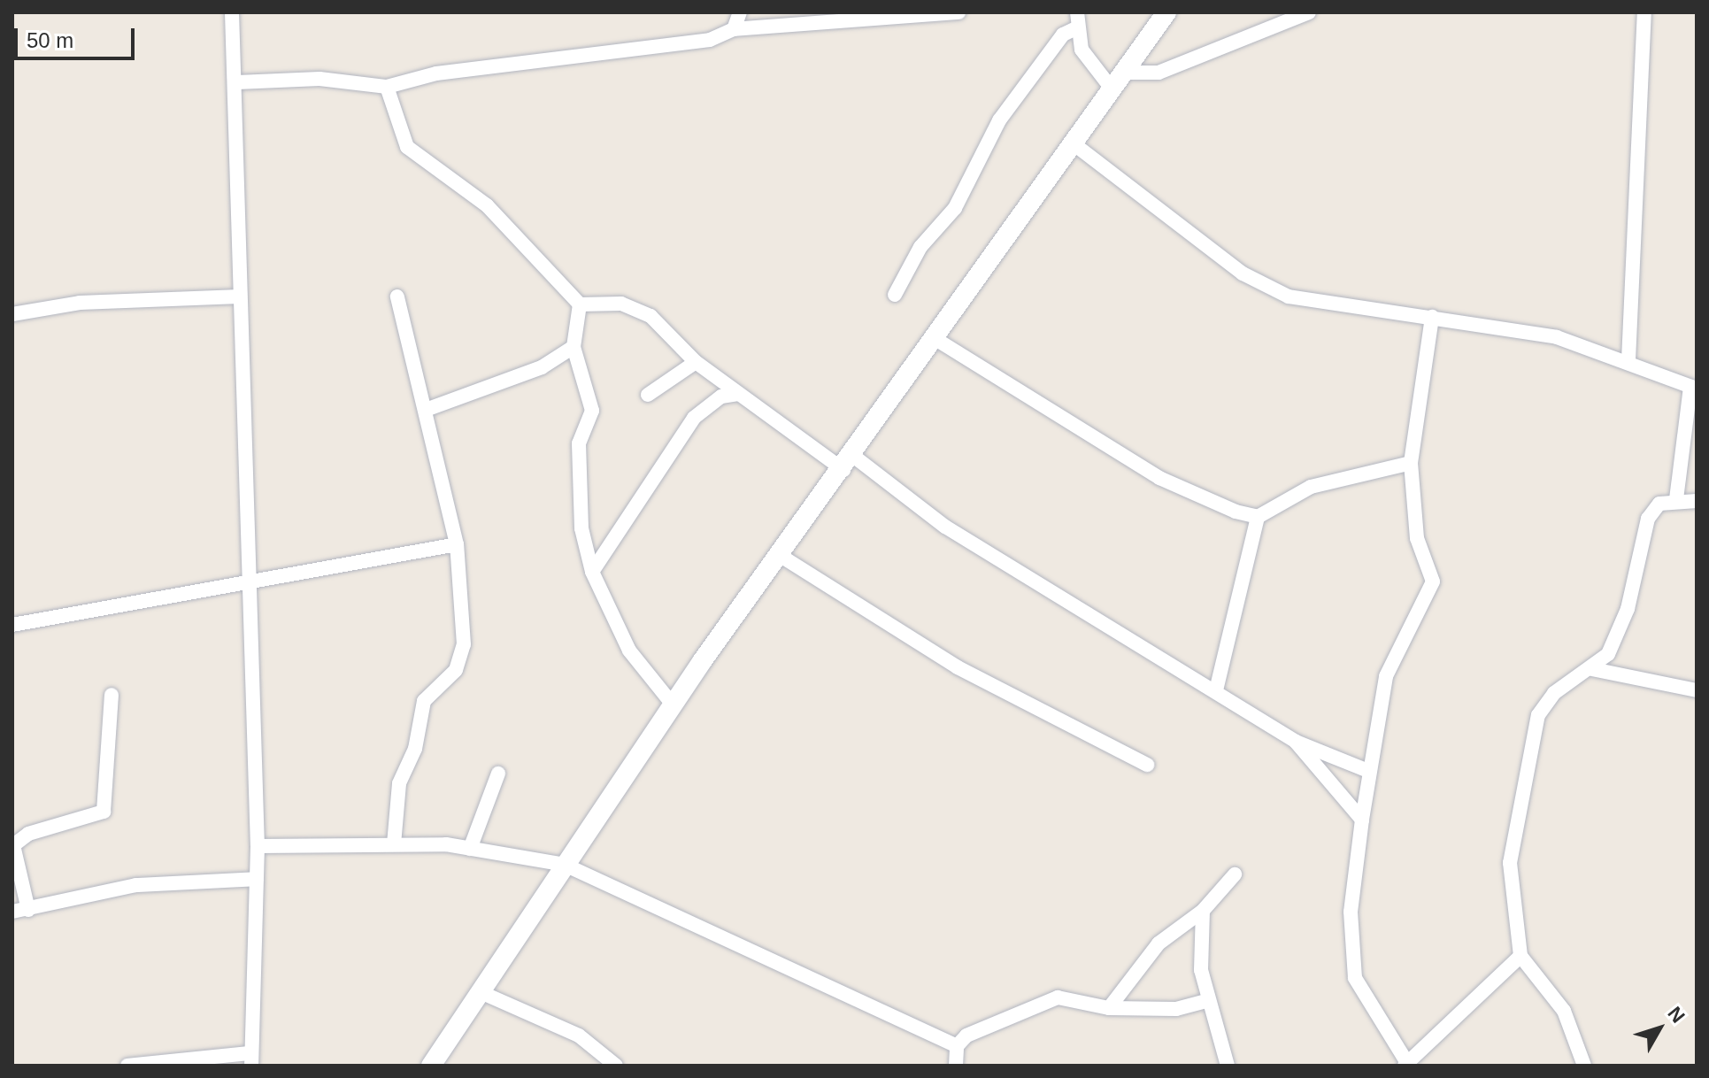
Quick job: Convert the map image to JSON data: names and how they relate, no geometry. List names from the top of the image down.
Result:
{
  "scale_bar": "50 m",
  "north": "top right"
}
